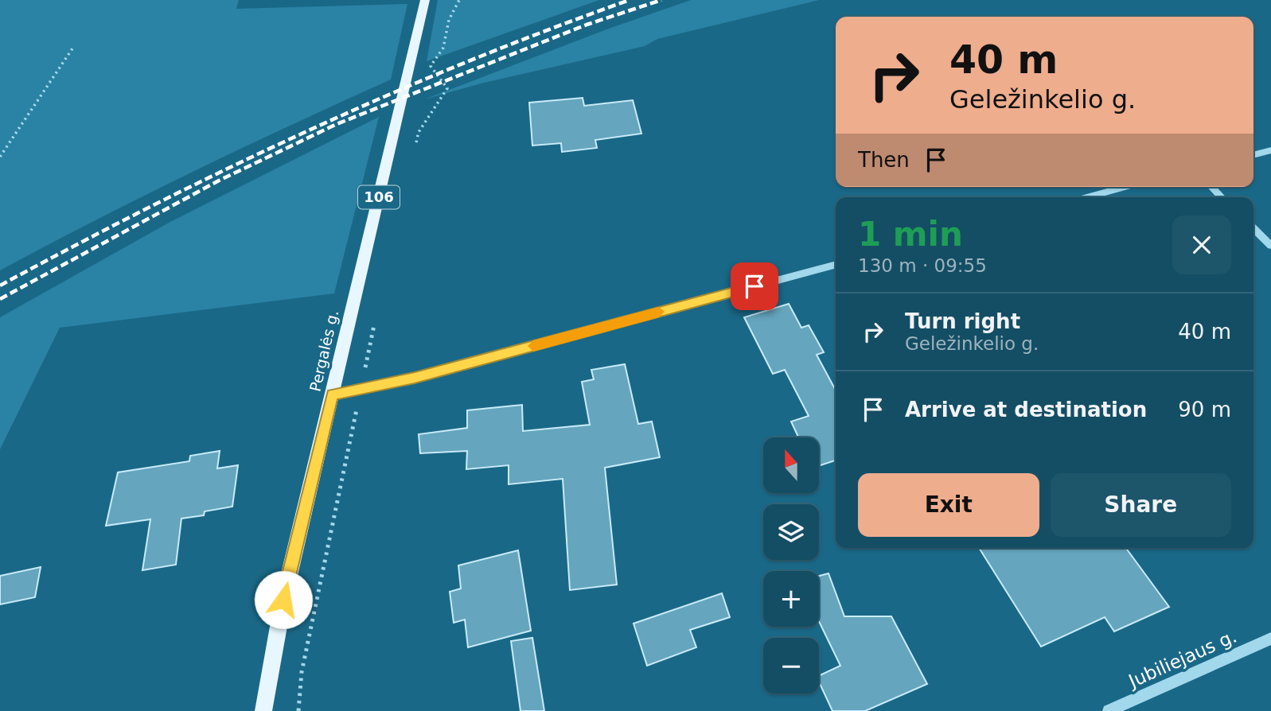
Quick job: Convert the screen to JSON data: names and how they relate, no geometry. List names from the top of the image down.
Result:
{
  "streets": {
    "main road": ["106", "Pergalės g."],
    "street": ["Jubiliejaus g."]
  },
  "north": "top",
  "page": {
    "turn": ["40 m", "Geležinkelio g."],
    "then": "Then",
    "heading": ["1 min", "130 m · 09:55"],
    "list": [
      {
        "name": "Turn right",
        "note": "Geležinkelio g.",
        "value": "40 m"
      },
      {
        "name": "Arrive at destination",
        "value": "90 m"
      }
    ],
    "map_buttons": ["+", "−"],
    "buttons": ["Exit", "Share"]
  }
}
